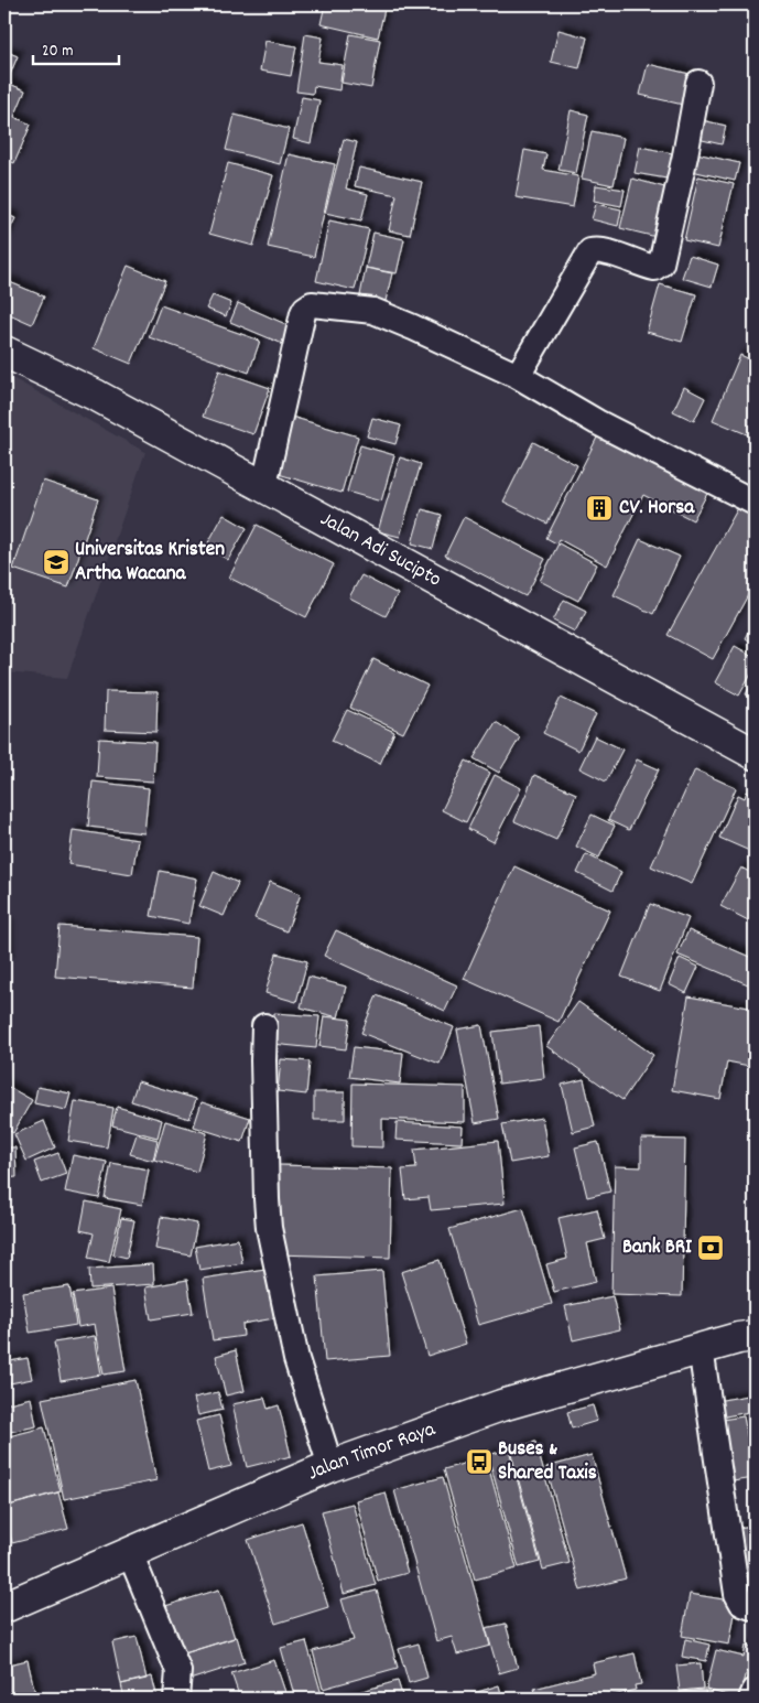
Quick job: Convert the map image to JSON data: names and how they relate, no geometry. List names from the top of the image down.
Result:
{
  "streets": {
    "main road": ["Jalan Adi Sucipto", "Jalan Timor Raya"]
  },
  "places": {
    "building": ["CV. Horsa"],
    "school or university": ["Universitas Kristen Artha Wacana"],
    "bank": ["Bank BRI"],
    "bus stop": ["Buses & Shared Taxis"]
  },
  "scale_bar": "20 m"
}
